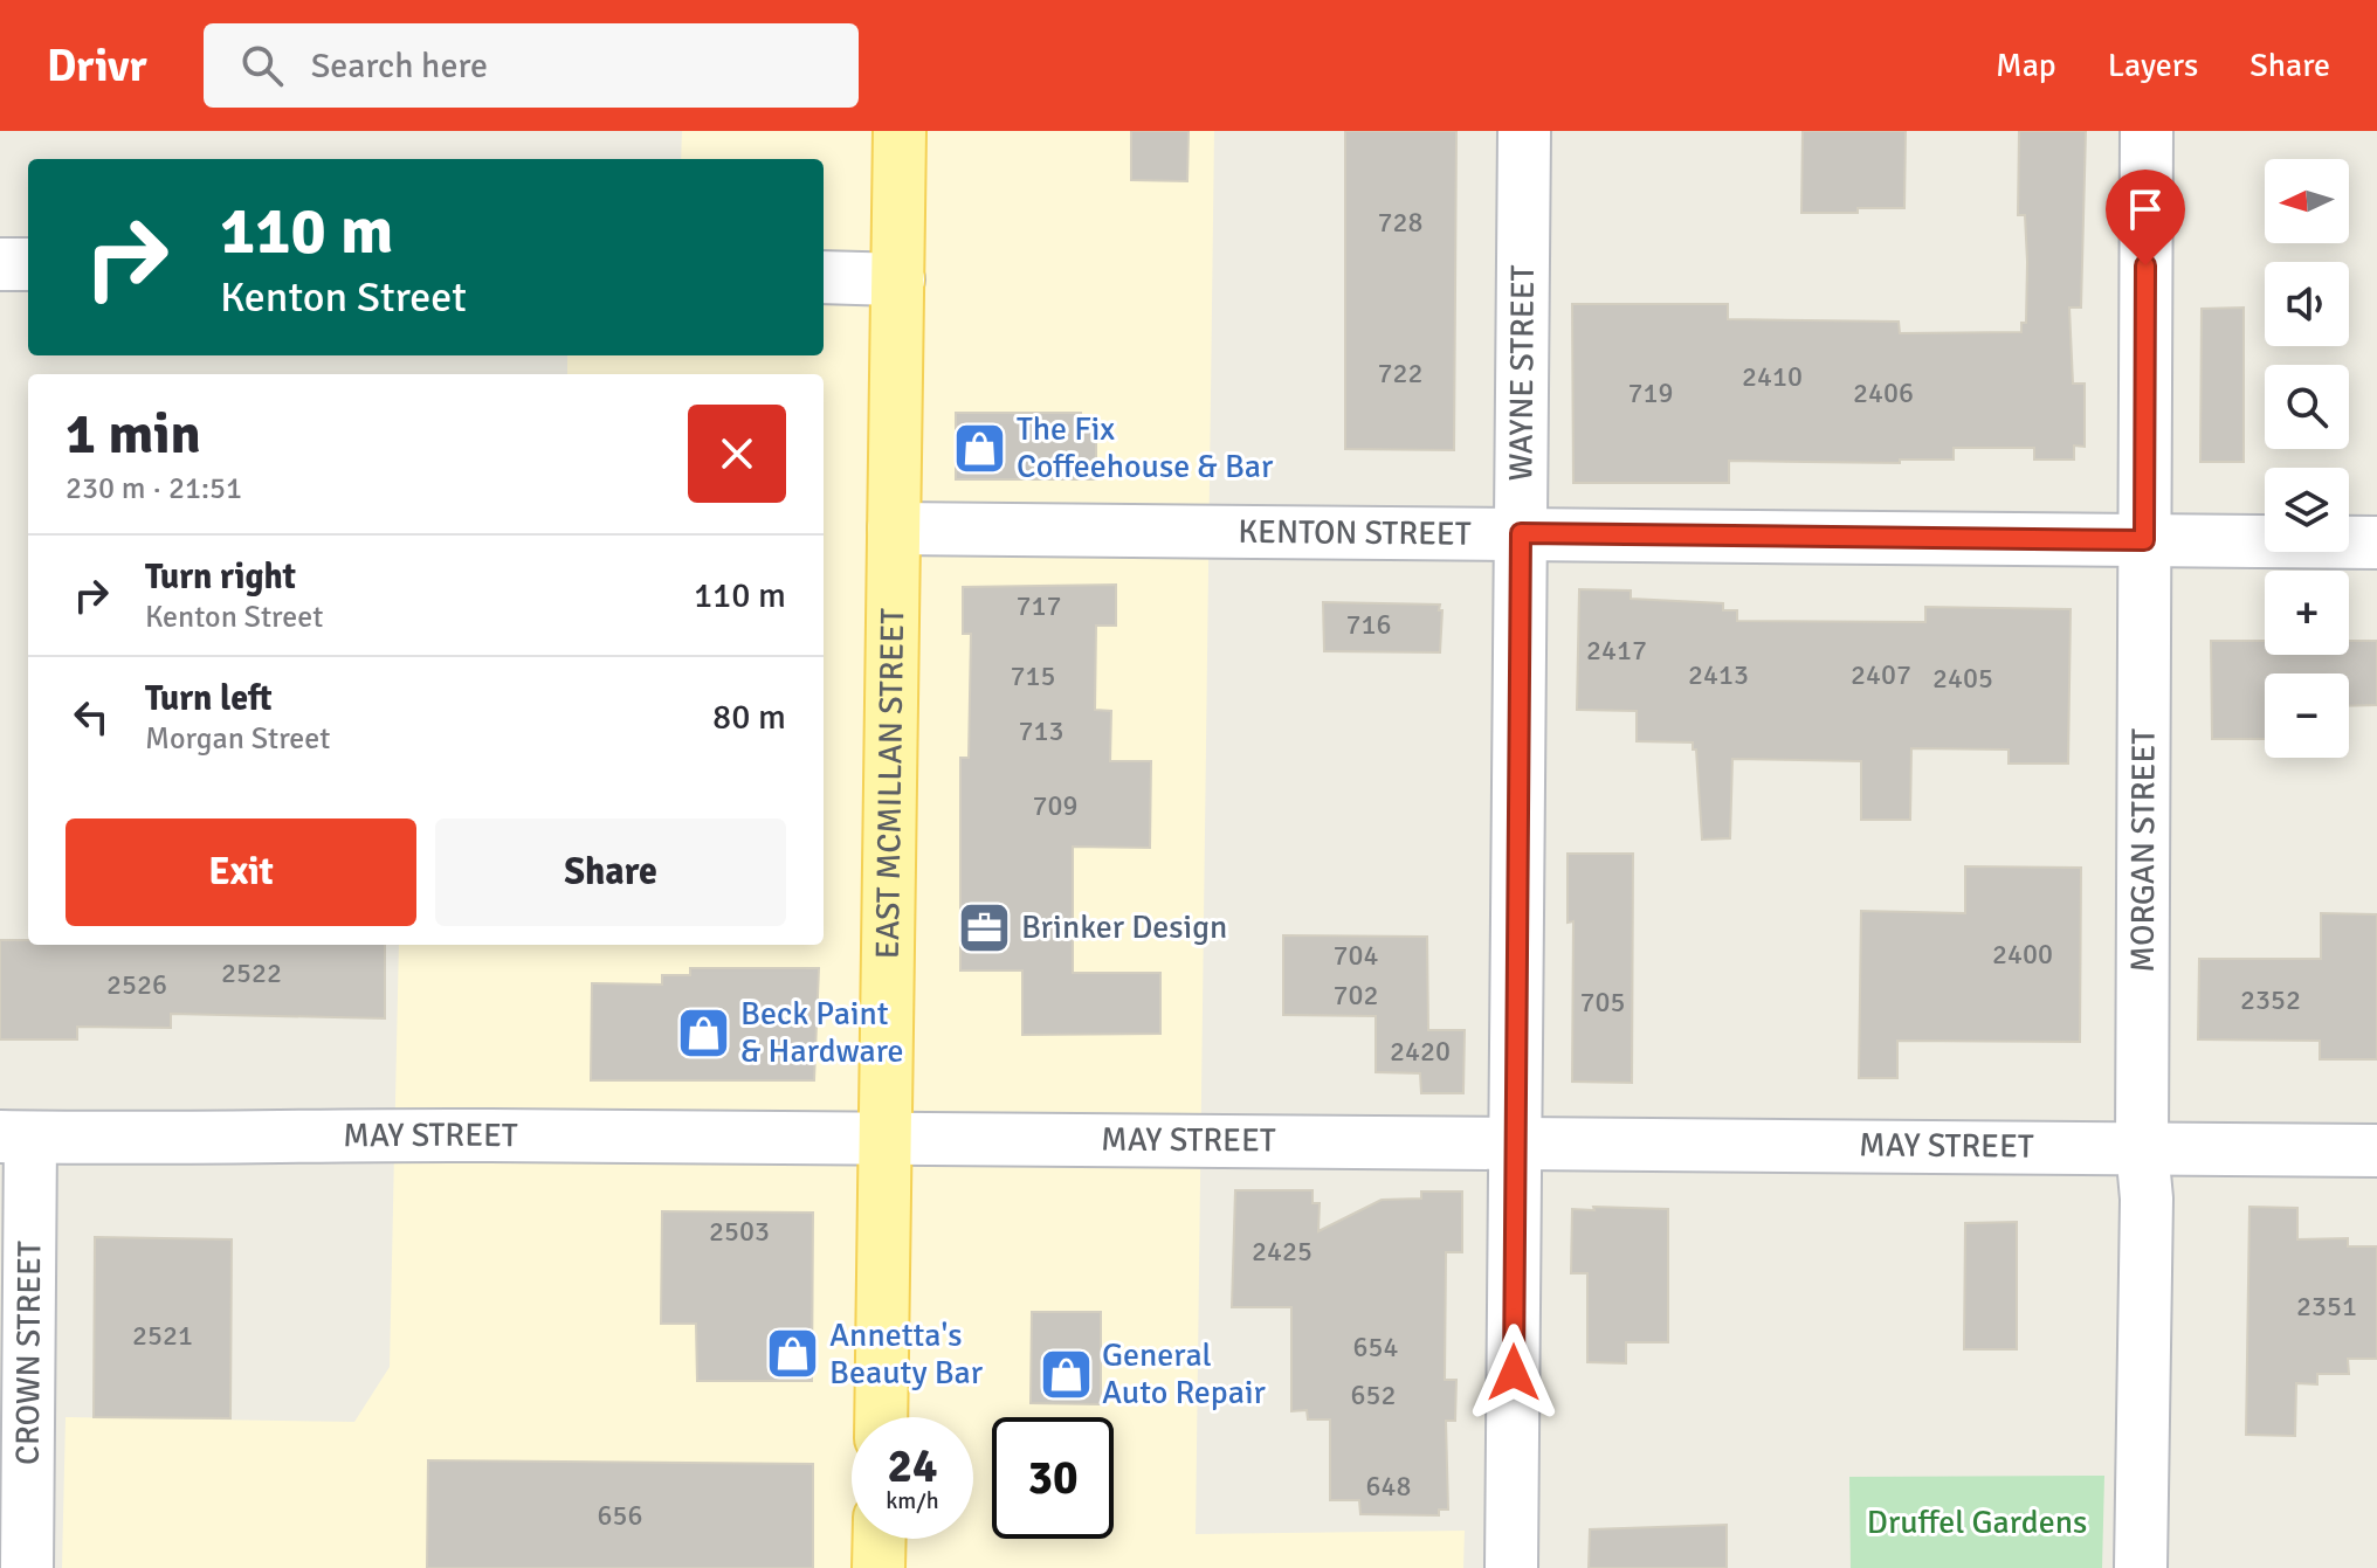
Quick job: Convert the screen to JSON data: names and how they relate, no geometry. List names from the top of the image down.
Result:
{
  "streets": {
    "main road": ["EAST MCMILLAN STREET"],
    "street": [
      "WAYNE STREET",
      "KENTON STREET",
      "MORGAN STREET",
      "MAY STREET",
      "CROWN STREET"
    ]
  },
  "crossings": [
    ["WAYNE STREET", "KENTON STREET"],
    ["WAYNE STREET", "MAY STREET"],
    ["KENTON STREET", "EAST MCMILLAN STREET"],
    ["KENTON STREET", "MORGAN STREET"],
    ["EAST MCMILLAN STREET", "MAY STREET"],
    ["MORGAN STREET", "MAY STREET"],
    ["MAY STREET", "CROWN STREET"]
  ],
  "parks": ["Druffel Gardens"],
  "places": {
    "shop": [
      "The Fix Coffeehouse & Bar",
      "Beck Paint & Hardware",
      "Annetta's Beauty Bar",
      "General Auto Repair"
    ],
    "office": ["Brinker Design"]
  },
  "house_numbers": [
    "728",
    "722",
    "2410",
    "719",
    "2406",
    "717",
    "716",
    "2417",
    "2413",
    "2407",
    "715",
    "2405",
    "713",
    "709",
    "2400",
    "704",
    "2522",
    "2526",
    "702",
    "2352",
    "705",
    "2420",
    "2503",
    "2425",
    "2351",
    "2521",
    "654",
    "652",
    "648",
    "656"
  ],
  "north": "left",
  "page": {
    "header": "Drivr",
    "search": "Search here",
    "nav": ["Map", "Layers", "Share"],
    "map_buttons": ["+", "−"],
    "turn": ["110 m", "Kenton Street"],
    "heading": ["1 min", "230 m · 21:51"],
    "list": [
      {
        "name": "Turn right",
        "note": "Kenton Street",
        "value": "110 m"
      },
      {
        "name": "Turn left",
        "note": "Morgan Street",
        "value": "80 m"
      }
    ],
    "buttons": ["Exit", "Share"],
    "speed": "24 km/h",
    "limit": "30"
  }
}
